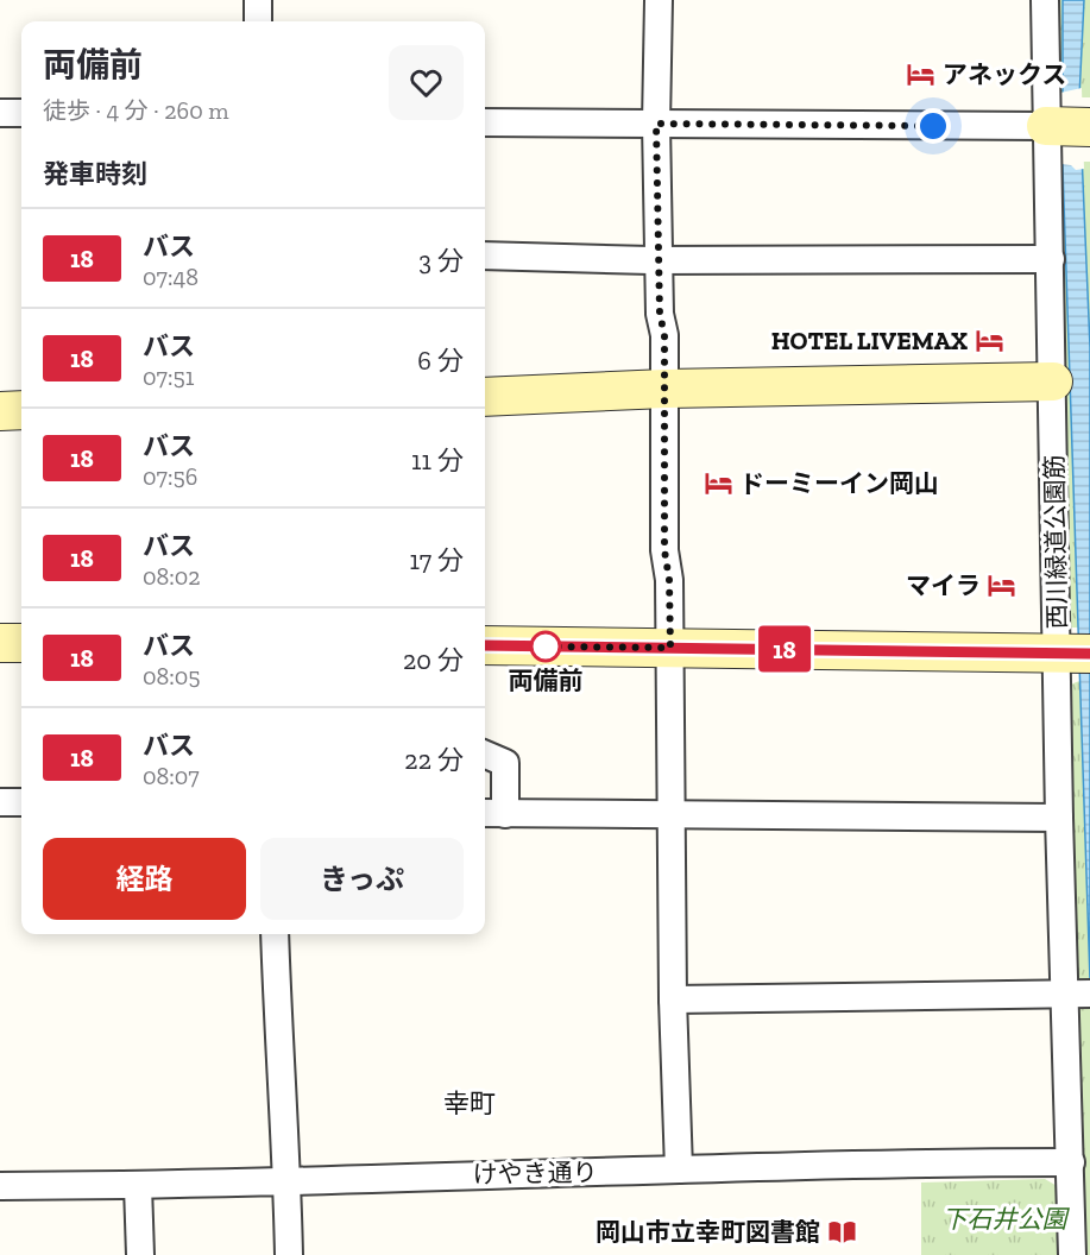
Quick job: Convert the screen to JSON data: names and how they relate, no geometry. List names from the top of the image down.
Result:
{
  "streets": {
    "street": ["西川緑道公園筋", "けやき通り"]
  },
  "crossings": [
    ["西川緑道公園筋", "けやき通り"]
  ],
  "districts": ["幸町"],
  "parks": ["下石井公園"],
  "places": {
    "hotel": [
      "アネックス",
      "HOTEL LIVEMAX",
      "ドーミーイン岡山",
      "マイラ"
    ],
    "other": ["両備前"],
    "library": ["岡山市立幸町図書館"]
  },
  "lines": ["bus line 18"],
  "page": {
    "on_map": "18",
    "heading": [
      ["両備前", "徒歩 · 4 分 · 260 m"],
      "発車時刻"
    ],
    "list": [
      {
        "mark": "18",
        "name": "バス",
        "note": "07:48",
        "value": "3 分"
      },
      {
        "mark": "18",
        "name": "バス",
        "note": "07:51",
        "value": "6 分"
      },
      {
        "mark": "18",
        "name": "バス",
        "note": "07:56",
        "value": "11 分"
      },
      {
        "mark": "18",
        "name": "バス",
        "note": "08:02",
        "value": "17 分"
      },
      {
        "mark": "18",
        "name": "バス",
        "note": "08:05",
        "value": "20 分"
      },
      {
        "mark": "18",
        "name": "バス",
        "note": "08:07",
        "value": "22 分"
      }
    ],
    "buttons": ["経路", "きっぷ"]
  }
}
